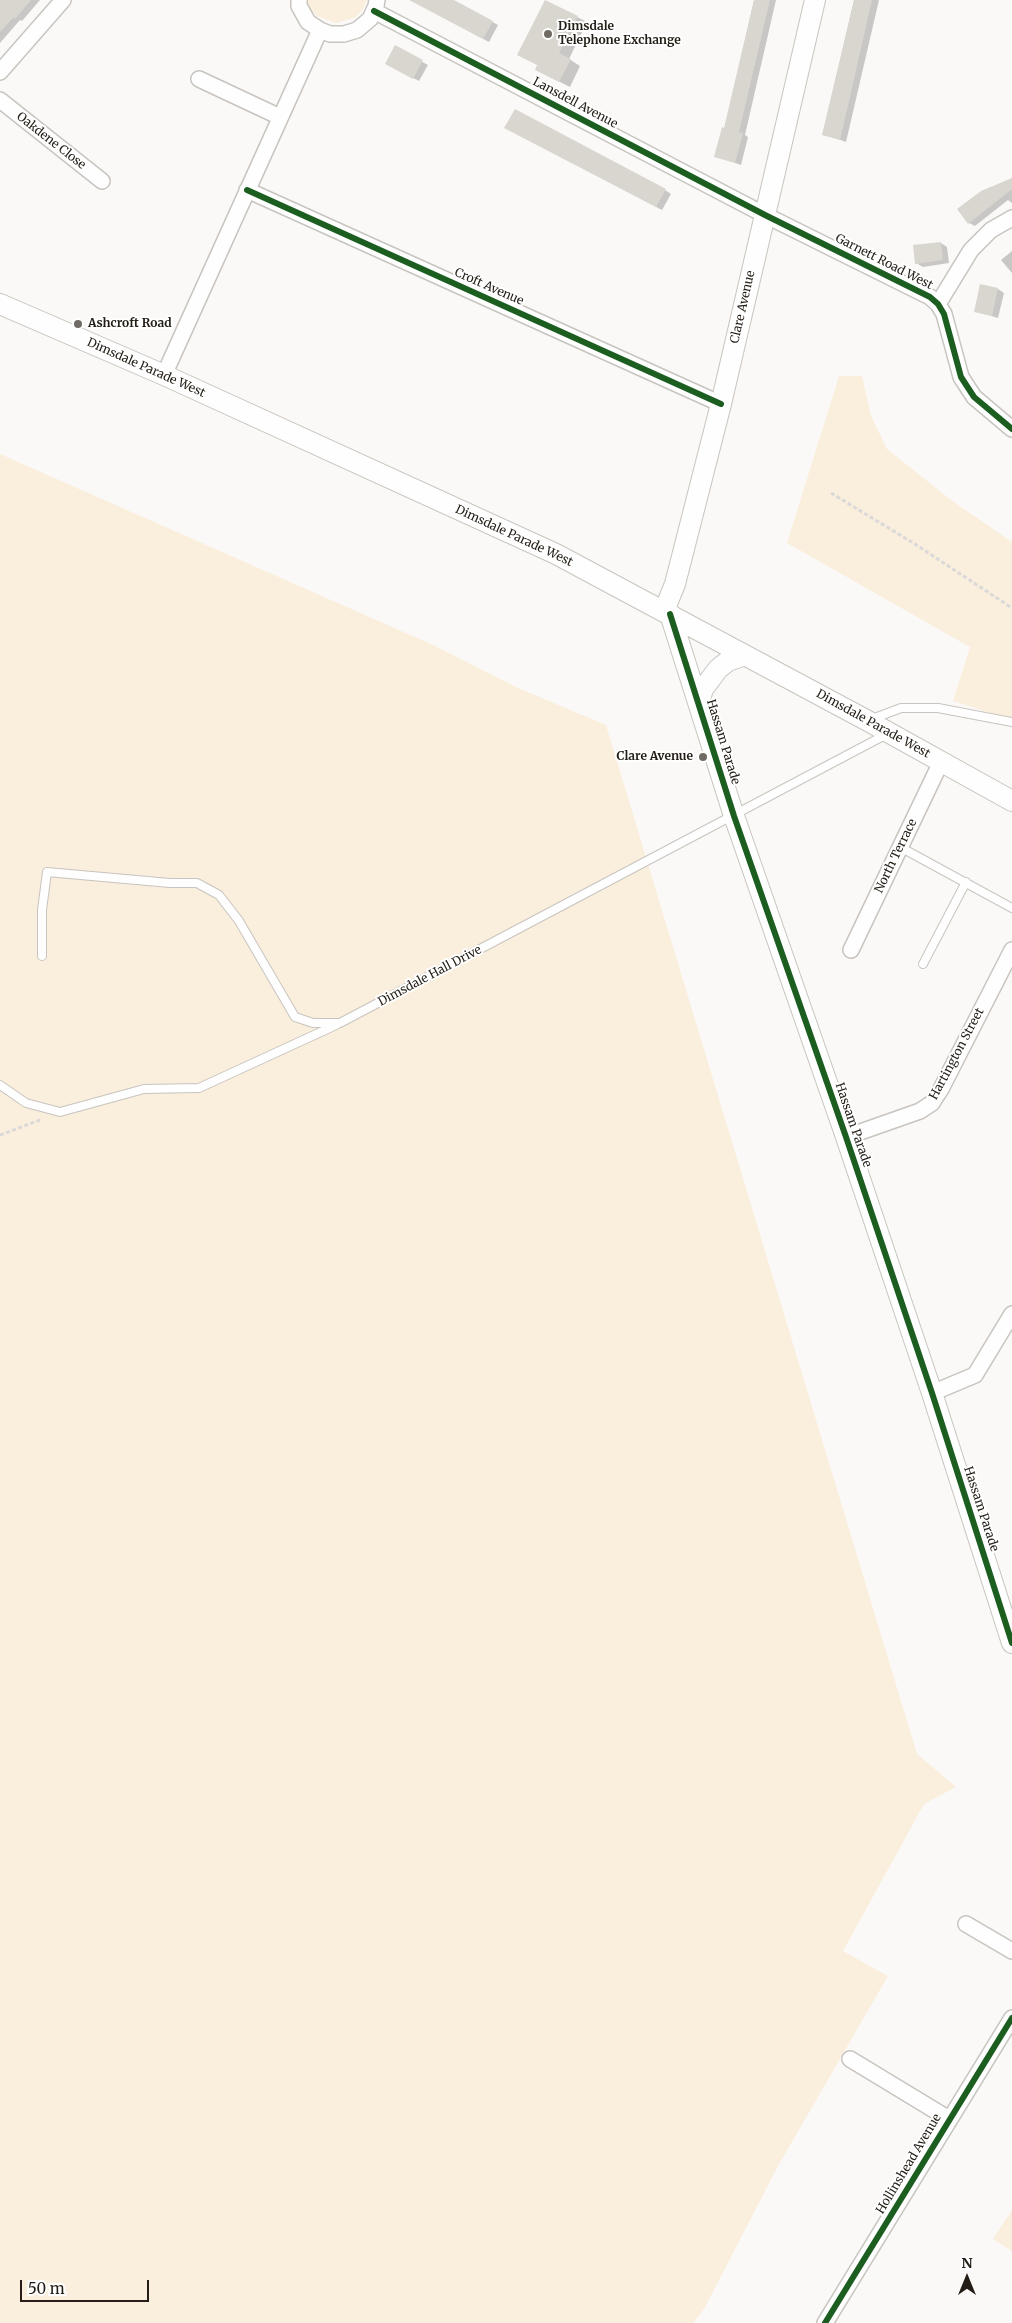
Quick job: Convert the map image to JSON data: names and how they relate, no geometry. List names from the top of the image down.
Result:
{
  "streets": {
    "street": [
      "Lansdell Avenue",
      "Oakdene Close",
      "Garnett Road West",
      "Croft Avenue",
      "Clare Avenue",
      "Dimsdale Parade West",
      "Hassam Parade",
      "North Terrace",
      "Hartington Street",
      "Hollinshead Avenue"
    ],
    "lane": ["Dimsdale Hall Drive"]
  },
  "crossings": [
    ["Lansdell Avenue", "Garnett Road West"],
    ["Lansdell Avenue", "Clare Avenue"],
    ["Garnett Road West", "Clare Avenue"],
    ["Croft Avenue", "Clare Avenue"],
    ["Clare Avenue", "Dimsdale Parade West"],
    ["Clare Avenue", "Hassam Parade"],
    ["Dimsdale Parade West", "Hassam Parade"],
    ["Dimsdale Parade West", "North Terrace"],
    ["Dimsdale Parade West", "Dimsdale Hall Drive"],
    ["Hassam Parade", "Dimsdale Hall Drive"],
    ["Hassam Parade", "Hartington Street"]
  ],
  "places": ["Dimsdale Telephone Exchange", "Ashcroft Road", "Clare Avenue"],
  "scale_bar": "50 m",
  "north": "top"
}
